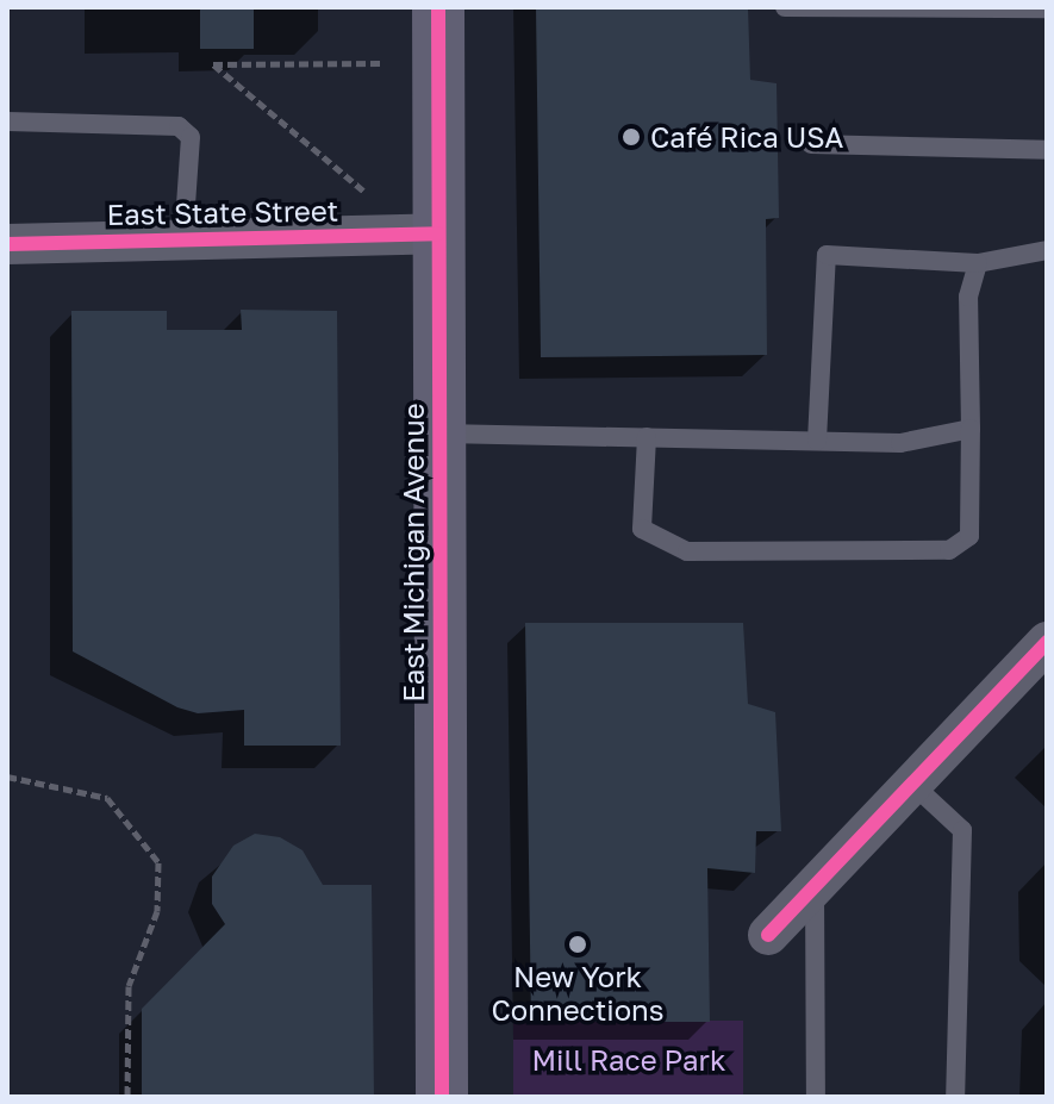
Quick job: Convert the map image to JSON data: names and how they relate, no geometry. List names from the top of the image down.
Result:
{
  "streets": {
    "street": ["East State Street", "East Michigan Avenue"]
  },
  "crossings": [
    ["East State Street", "East Michigan Avenue"]
  ],
  "parks": ["Mill Race Park"],
  "places": ["Café Rica USA", "New York Connections"]
}
